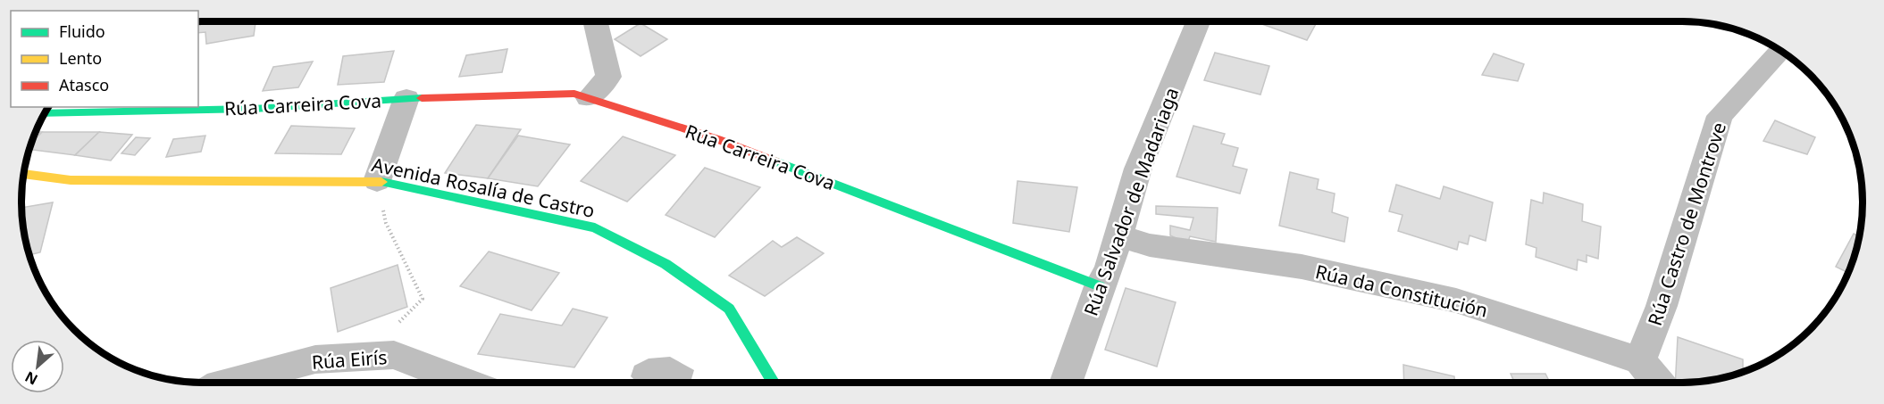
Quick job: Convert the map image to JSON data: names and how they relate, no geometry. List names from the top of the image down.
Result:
{
  "streets": {
    "street": [
      "Rúa Carreira Cova",
      "Avenida Rosalía de Castro",
      "Rúa Salvador de Madariaga",
      "Rúa Castro de Montrove",
      "Rúa da Constitución",
      "Rúa Eirís"
    ]
  },
  "crossings": [
    ["Rúa Carreira Cova", "Avenida Rosalía de Castro"],
    ["Rúa Carreira Cova", "Rúa Salvador de Madariaga"],
    ["Rúa Salvador de Madariaga", "Rúa da Constitución"],
    ["Rúa Castro de Montrove", "Rúa da Constitución"]
  ],
  "legend": ["Fluido", "Lento", "Atasco"],
  "north": "bottom left"
}
